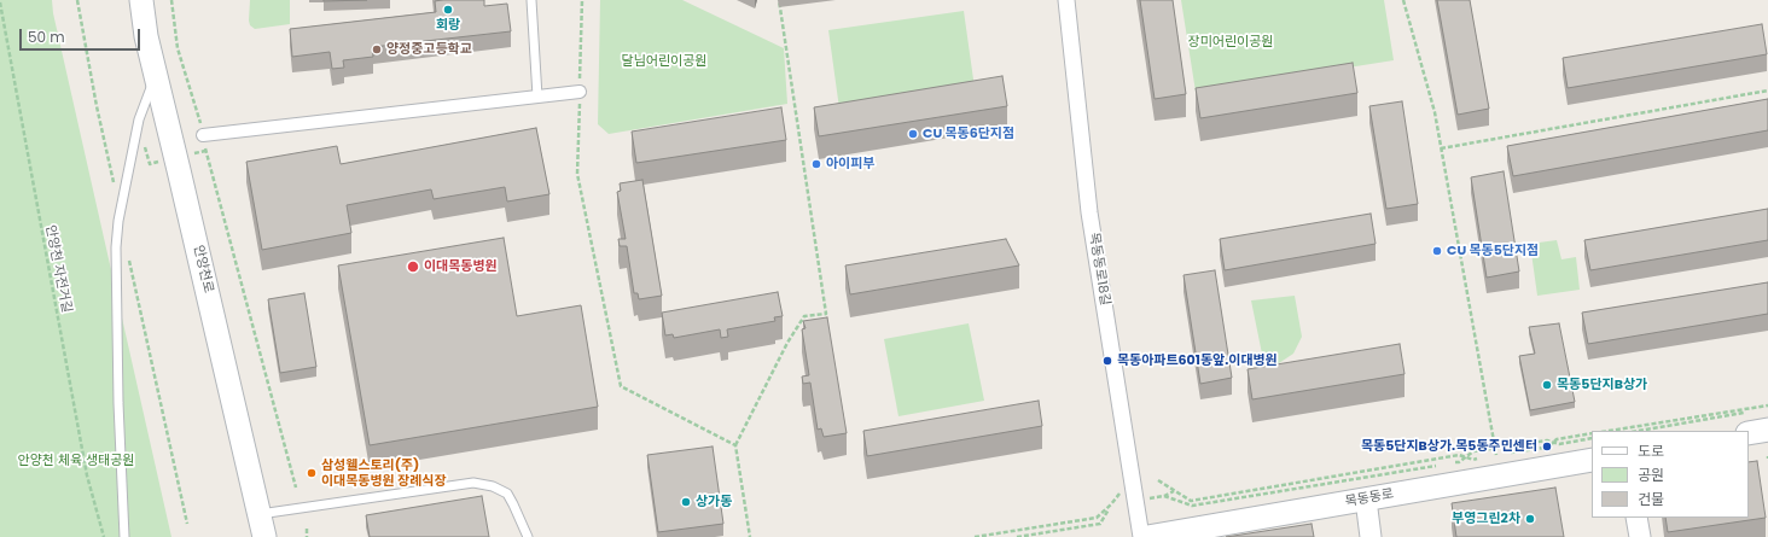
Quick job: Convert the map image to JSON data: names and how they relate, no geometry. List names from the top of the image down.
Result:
{
  "streets": {
    "main road": ["안양천로", "목동동로"],
    "street": ["목동동로18길"],
    "path": ["안양천 자전거길"]
  },
  "parks": ["장미어린이공원", "달님어린이공원", "안양천 체육 생태공원"],
  "places": [
    "회랑",
    "양정중고등학교",
    "CU 목동6단지점",
    "아이피부",
    "CU 목동5단지점",
    "이대목동병원",
    "목동아파트601동앞.이대병원",
    "목동5단지B상가",
    "목동5단지B상가.목5동주민센터",
    "삼성웰스토리(주) 이대목동병원 장례식장",
    "상가동",
    "부영그린2차"
  ],
  "legend": ["도로", "공원", "건물"],
  "scale_bar": "50 m"
}
